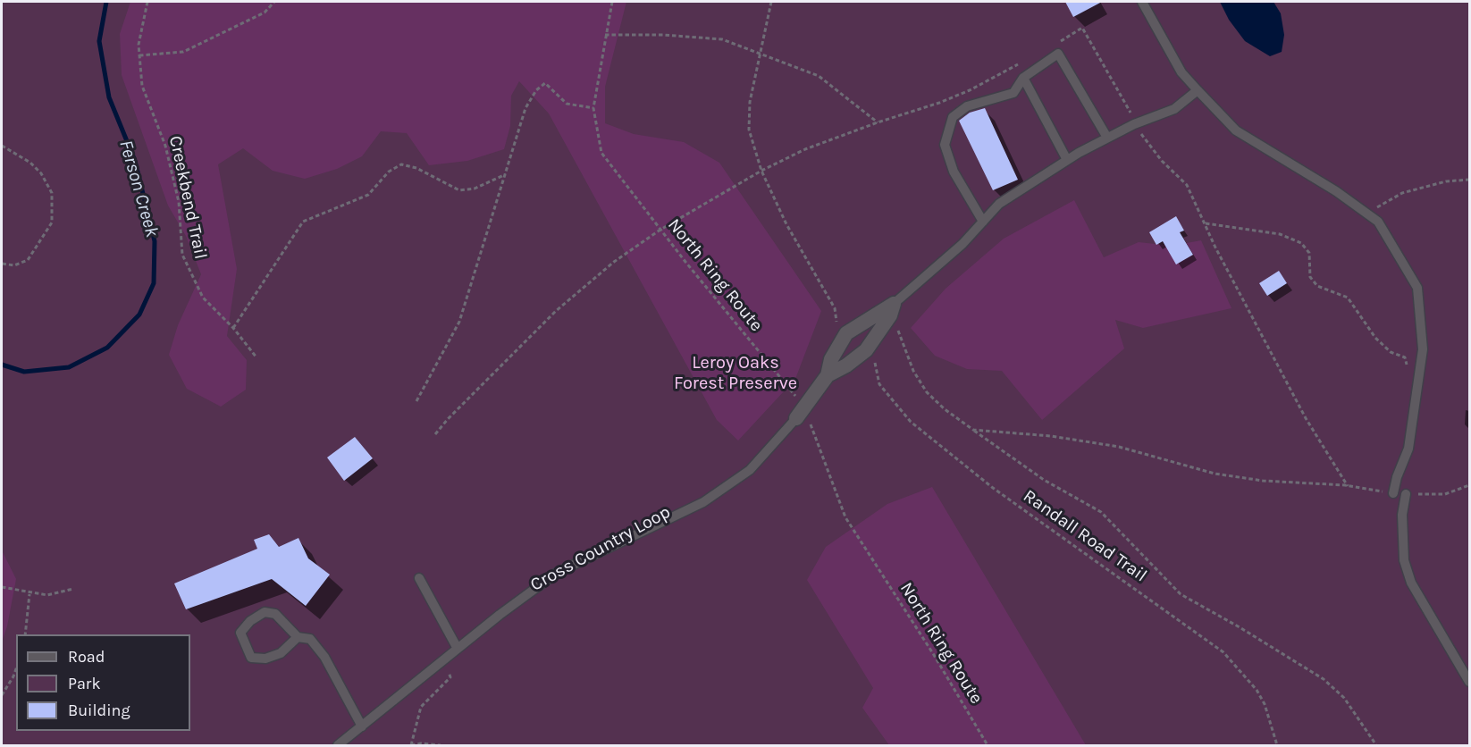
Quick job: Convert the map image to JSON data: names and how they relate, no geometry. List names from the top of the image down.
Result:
{
  "streets": {
    "path": ["Creekbend Trail", "North Ring Route", "Randall Road Trail"]
  },
  "water": ["Ferson Creek"],
  "parks": ["Leroy Oaks Forest Preserve"],
  "legend": ["Road", "Park", "Building"]
}
